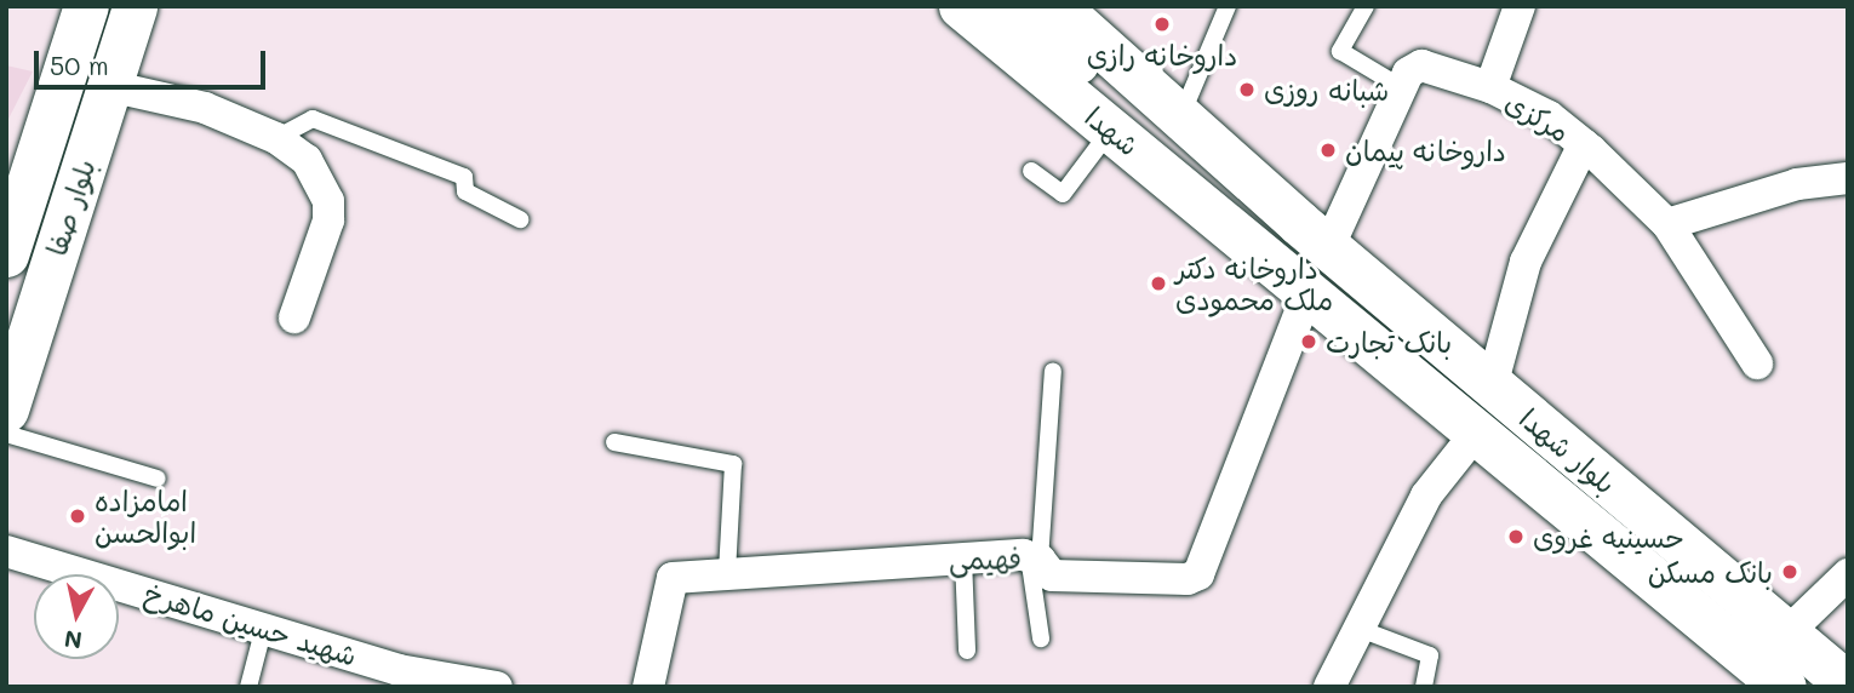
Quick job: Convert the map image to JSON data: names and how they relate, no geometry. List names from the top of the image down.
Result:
{
  "streets": {
    "main road": ["شهدا", "بلوار صفا", "بلوار شهدا"],
    "street": ["مرکزی", "فهیمی", "شهید حسین ماهرخ"]
  },
  "crossings": [
    ["شهدا", "بلوار شهدا"],
    ["بلوار شهدا", "فهیمی"]
  ],
  "places": [
    "داروخانه رازی",
    "شبانه روزی",
    "داروخانه پیمان",
    "داروخانه دکتر ملک محمودی",
    "بانک تجارت",
    "امامزاده ابوالحسن",
    "حسینیه غروی",
    "بانک مسکن"
  ],
  "scale_bar": "50 m",
  "north": "bottom"
}
